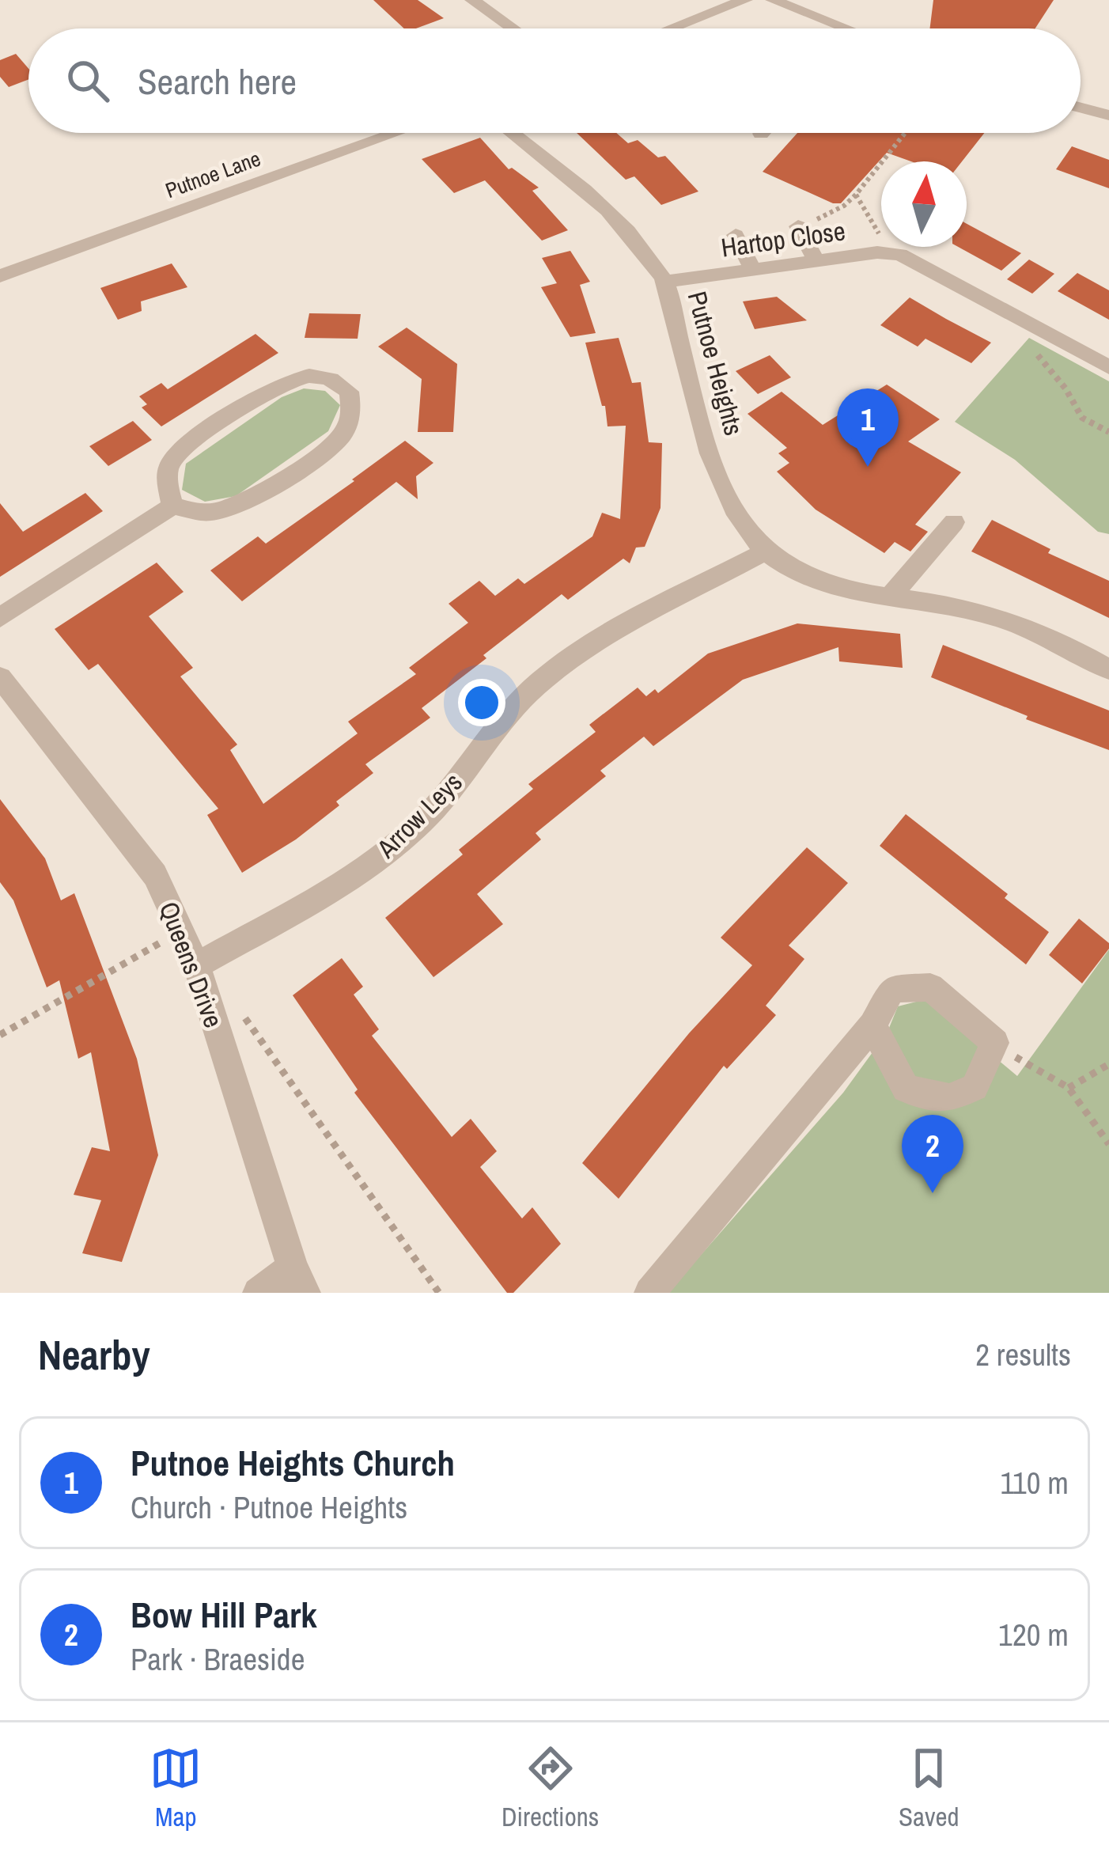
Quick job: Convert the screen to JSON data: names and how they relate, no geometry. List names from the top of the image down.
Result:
{
  "streets": {
    "street": [
      "Putnoe Lane",
      "Hartop Close",
      "Putnoe Heights",
      "Arrow Leys",
      "Queens Drive"
    ]
  },
  "crossings": [
    ["Hartop Close", "Putnoe Heights"],
    ["Putnoe Heights", "Arrow Leys"],
    ["Arrow Leys", "Queens Drive"]
  ],
  "north": "top",
  "page": {
    "search": "Search here",
    "pins": ["1", "2"],
    "heading": ["Nearby", "2 results"],
    "list": [
      {
        "mark": "1",
        "name": "Putnoe Heights Church",
        "note": "Church · Putnoe Heights",
        "value": "110 m"
      },
      {
        "mark": "2",
        "name": "Bow Hill Park",
        "note": "Park · Braeside",
        "value": "120 m"
      }
    ],
    "nav": ["Map", "Directions", "Saved"]
  }
}
